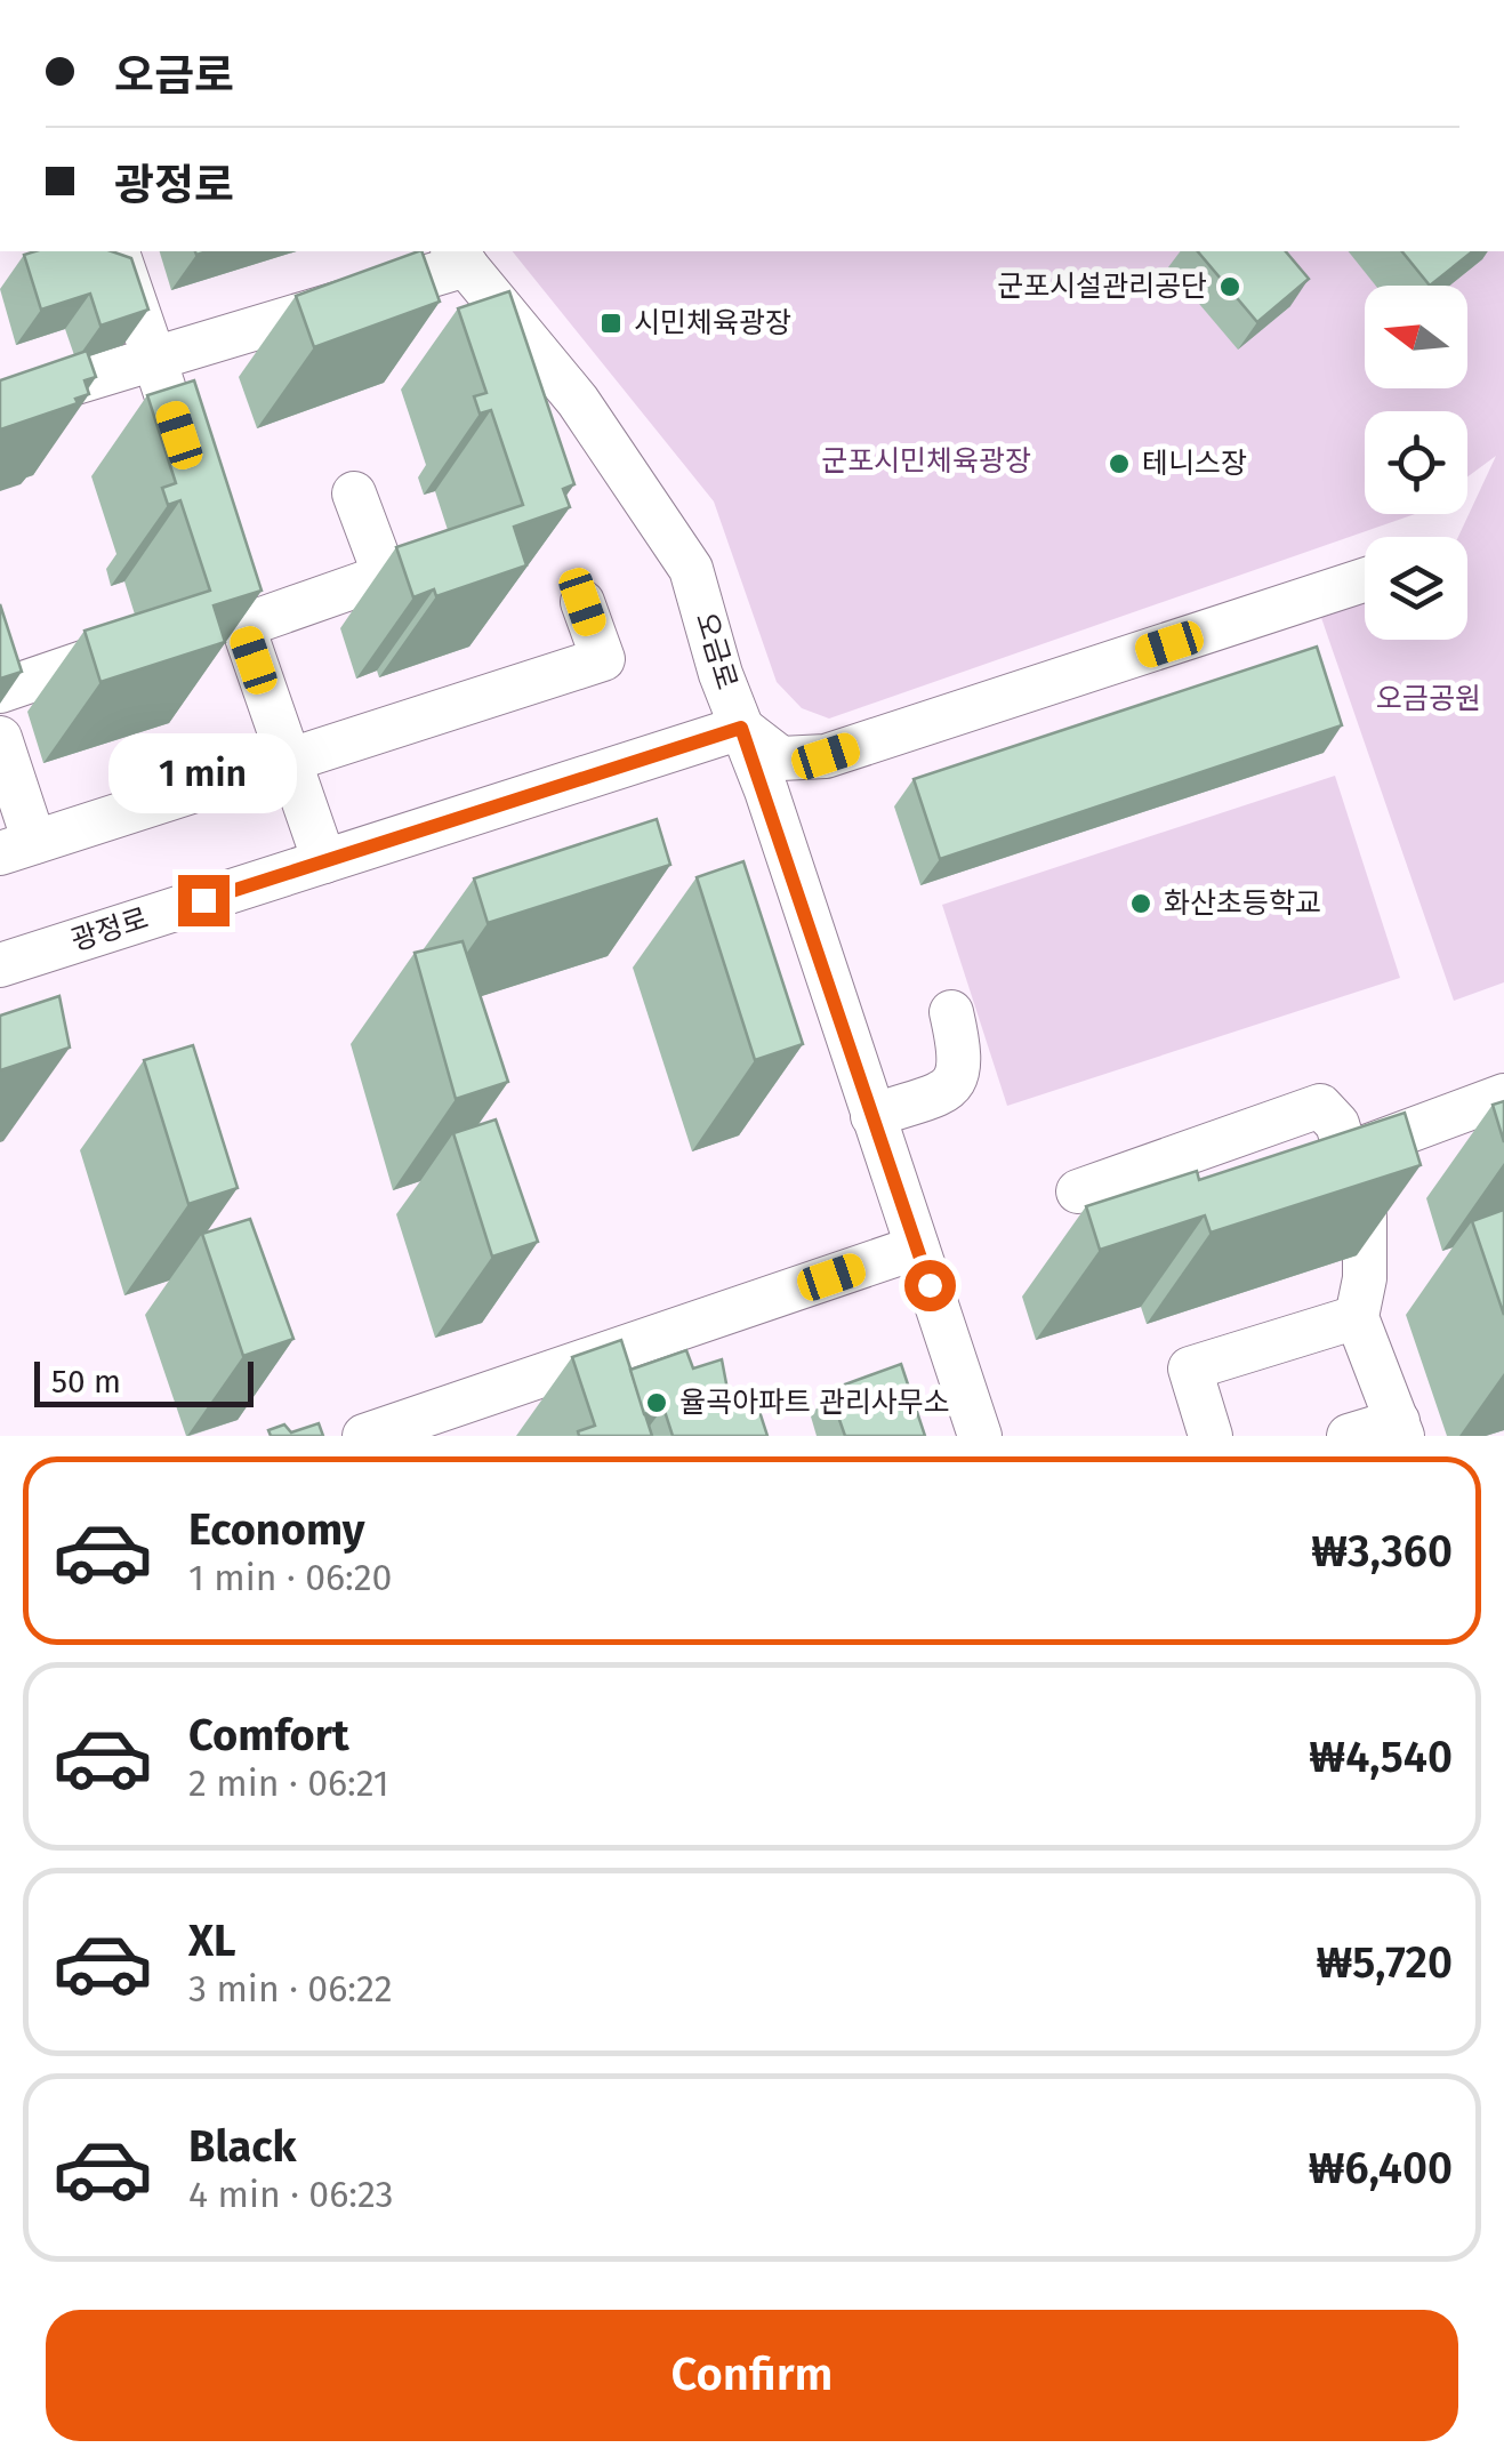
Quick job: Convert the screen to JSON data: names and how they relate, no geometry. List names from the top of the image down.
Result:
{
  "streets": {
    "street": ["오금로", "광정로"]
  },
  "crossings": [
    ["오금로", "광정로"]
  ],
  "parks": ["군포시민체육광장", "오금공원"],
  "places": {
    "other": [
      "군포시설관리공단",
      "테니스장",
      "화산초등학교",
      "율곡아파트 관리사무소"
    ],
    "transit": ["시민체육광장"]
  },
  "scale_bar": "50 m",
  "north": "left",
  "page": {
    "banner": ["오금로", "광정로"],
    "bubble": "1 min",
    "scale": "50 m",
    "list": [
      {
        "name": "Economy",
        "note": "1 min · 06:20",
        "value": "₩3,360"
      },
      {
        "name": "Comfort",
        "note": "2 min · 06:21",
        "value": "₩4,540"
      },
      {
        "name": "XL",
        "note": "3 min · 06:22",
        "value": "₩5,720"
      },
      {
        "name": "Black",
        "note": "4 min · 06:23",
        "value": "₩6,400"
      }
    ],
    "buttons": "Confirm"
  }
}
